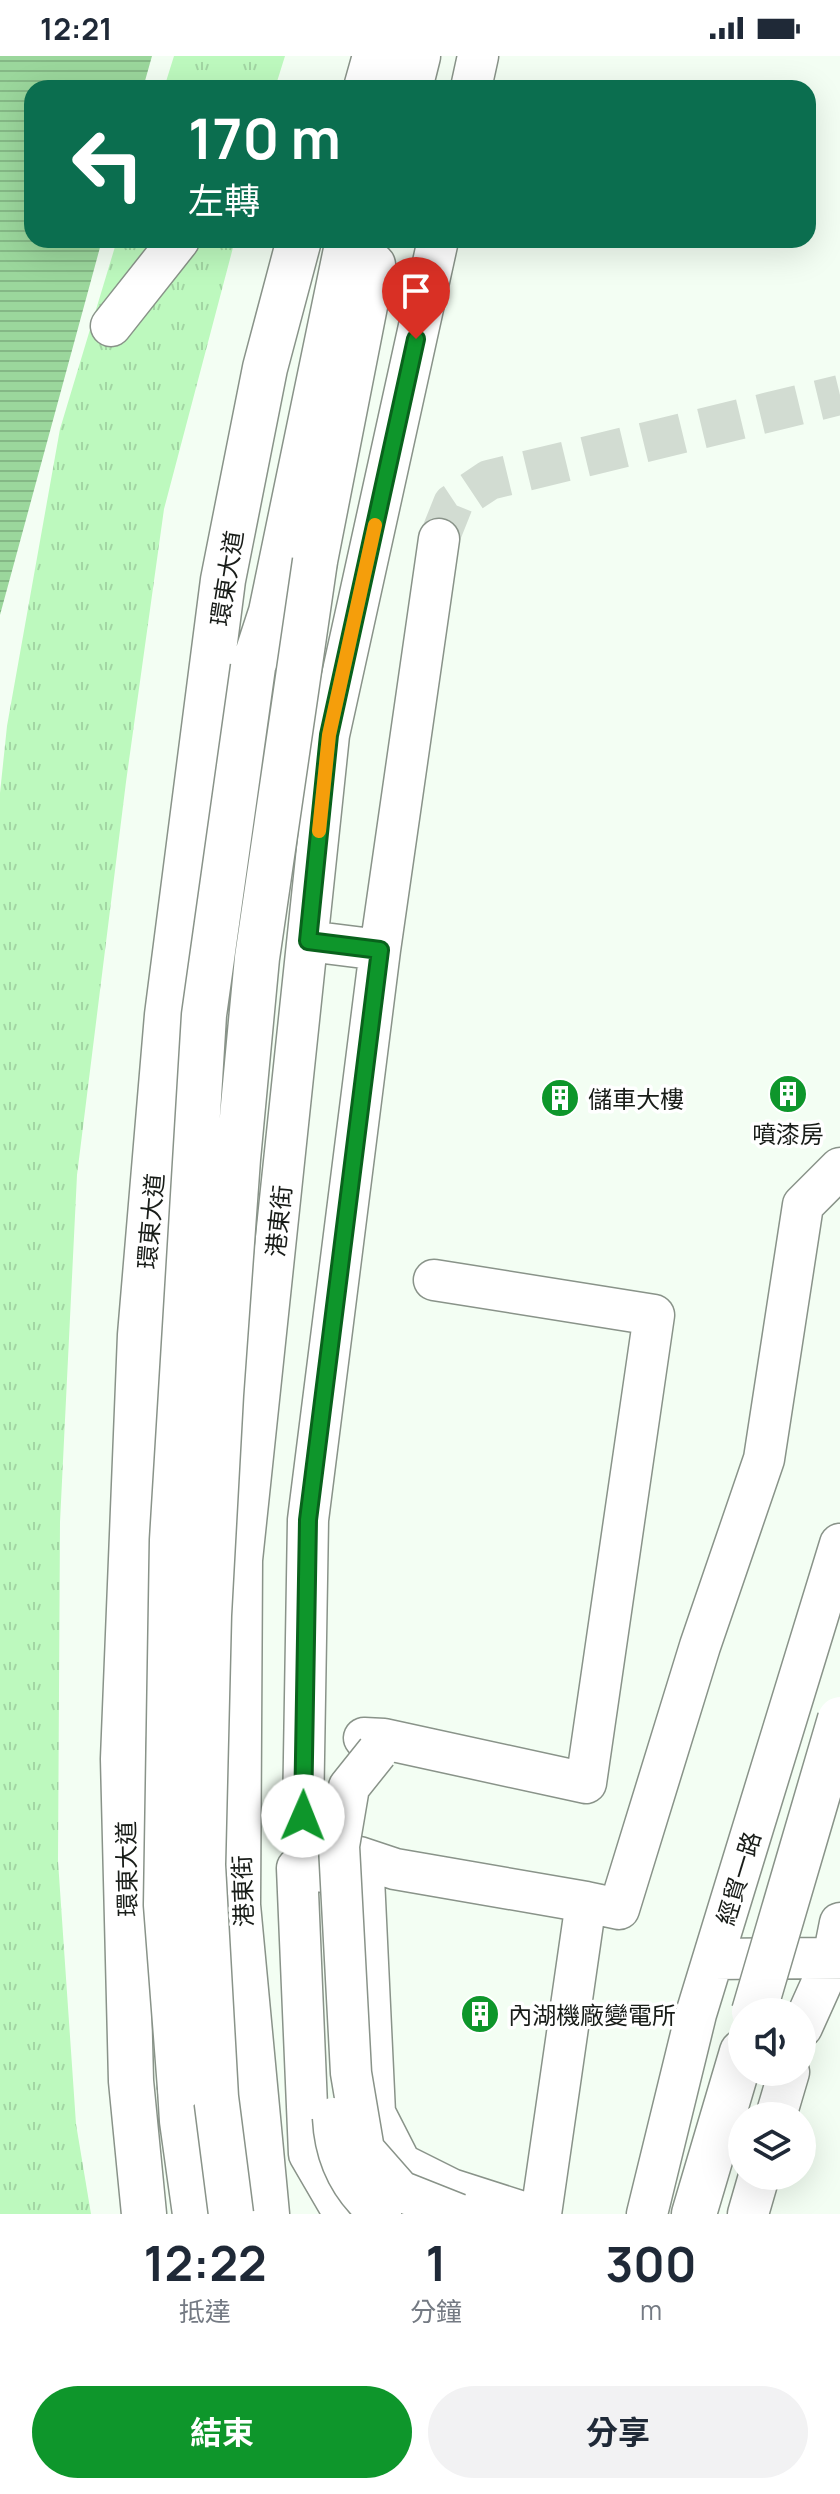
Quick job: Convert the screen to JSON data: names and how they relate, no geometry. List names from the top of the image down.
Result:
{
  "streets": {
    "highway": ["環東大道"],
    "street": ["港東街", "經貿一路"]
  },
  "places": {
    "building": ["噴漆房", "儲車大樓", "內湖機廠變電所"]
  },
  "page": {
    "status": "12:21",
    "turn": ["170 m", "左轉"],
    "eta": [
      "12:22",
      "抵達",
      "1",
      "分鐘",
      "300",
      "m"
    ],
    "buttons": ["結束", "分享"]
  }
}
